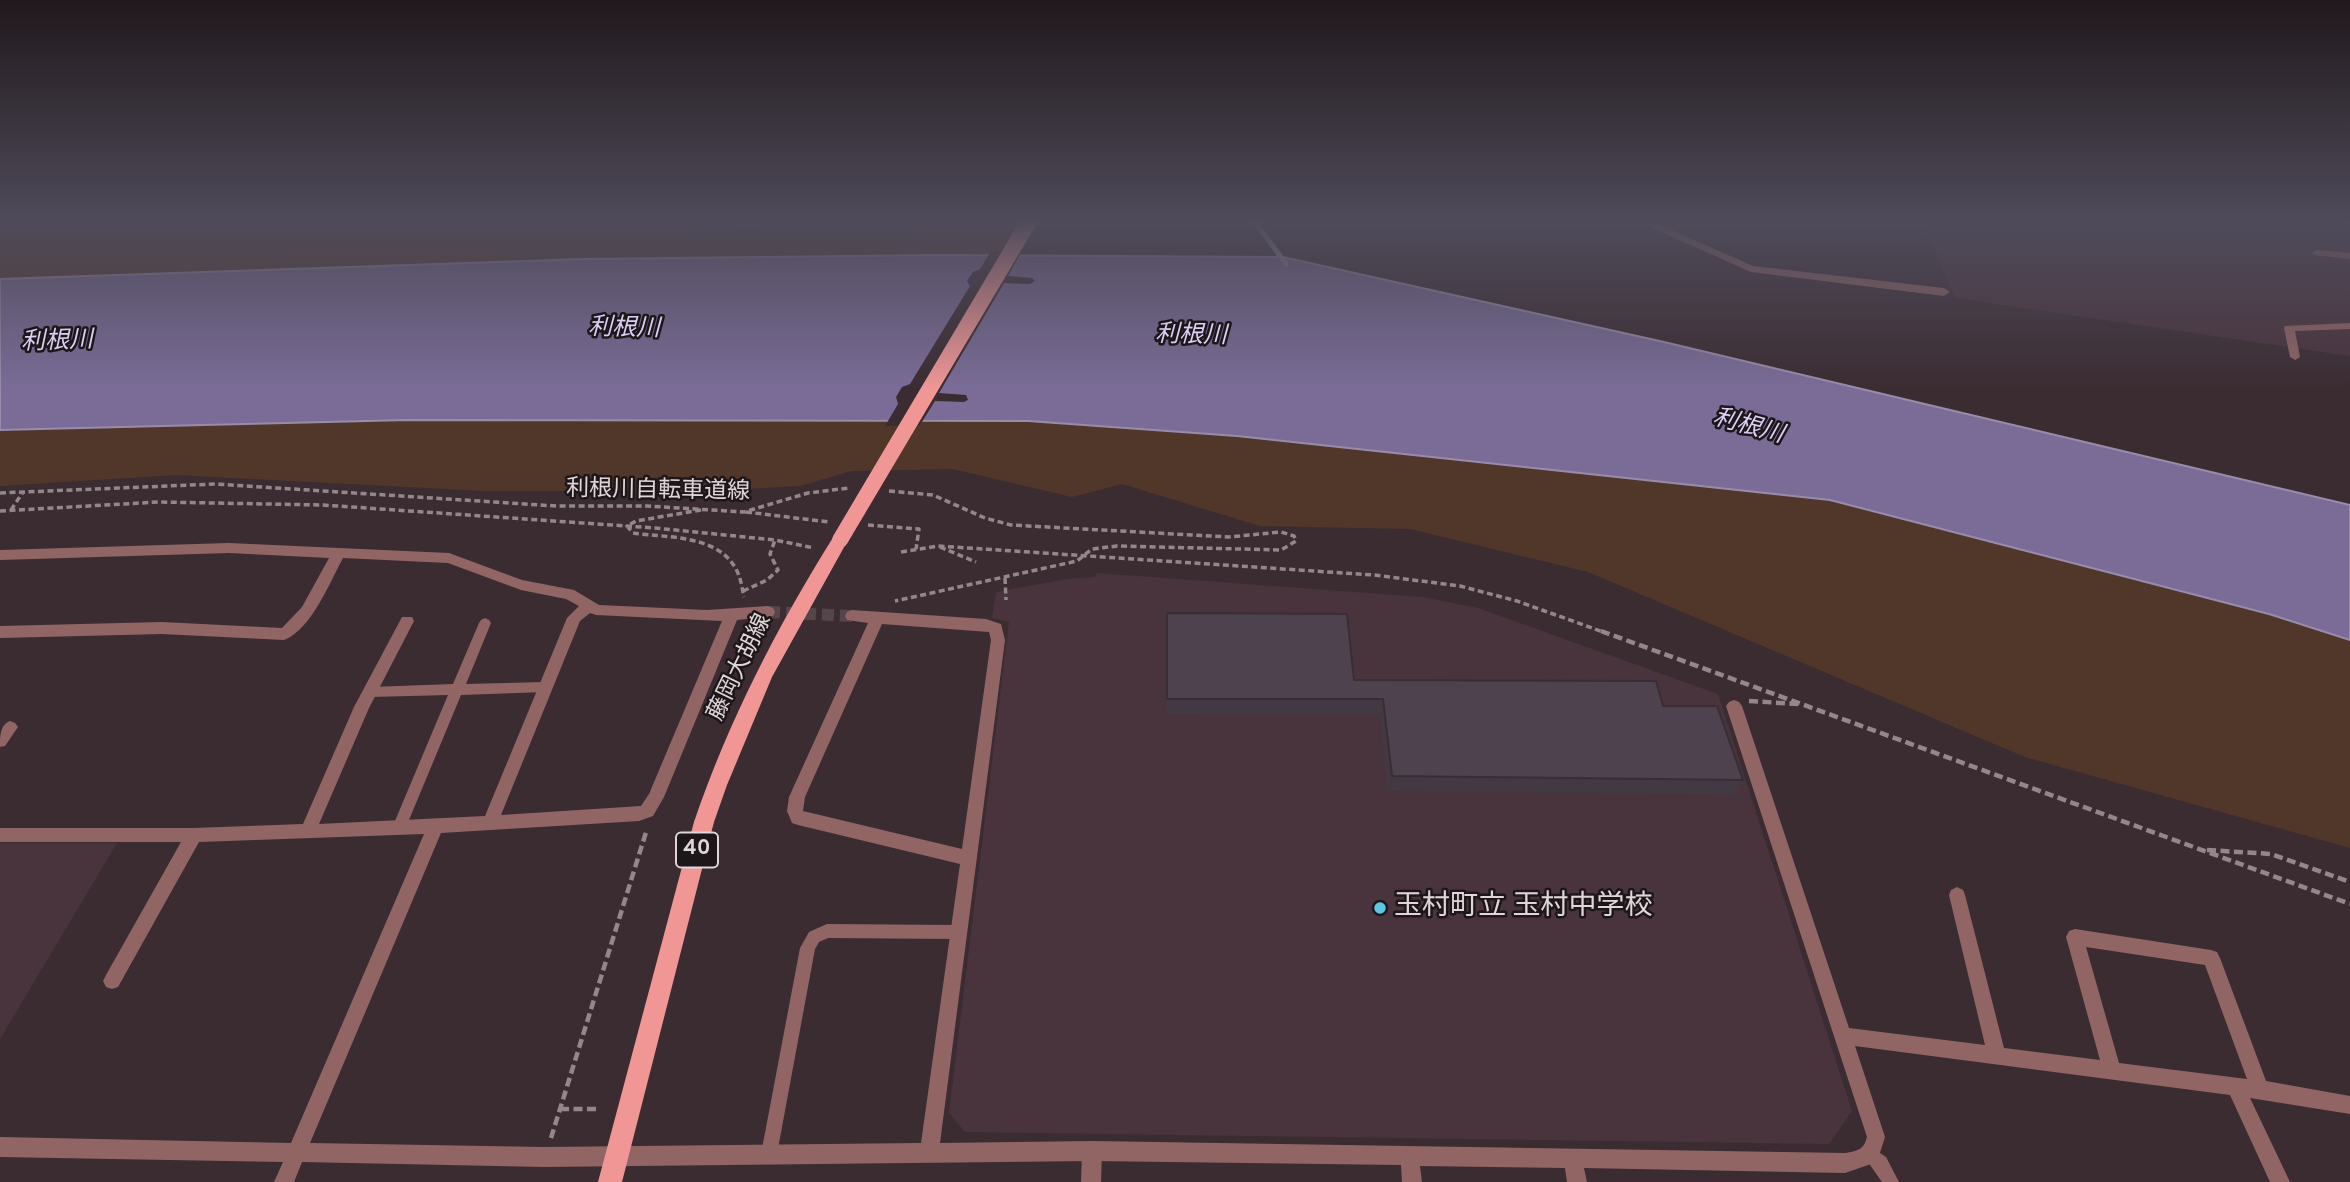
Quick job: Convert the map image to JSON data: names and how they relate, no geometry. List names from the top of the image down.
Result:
{
  "streets": {
    "main road": ["藤岡大胡線", "40"],
    "path": ["利根川自転車道線"]
  },
  "water": ["利根川"],
  "places": ["玉村町立 玉村中学校"]
}
